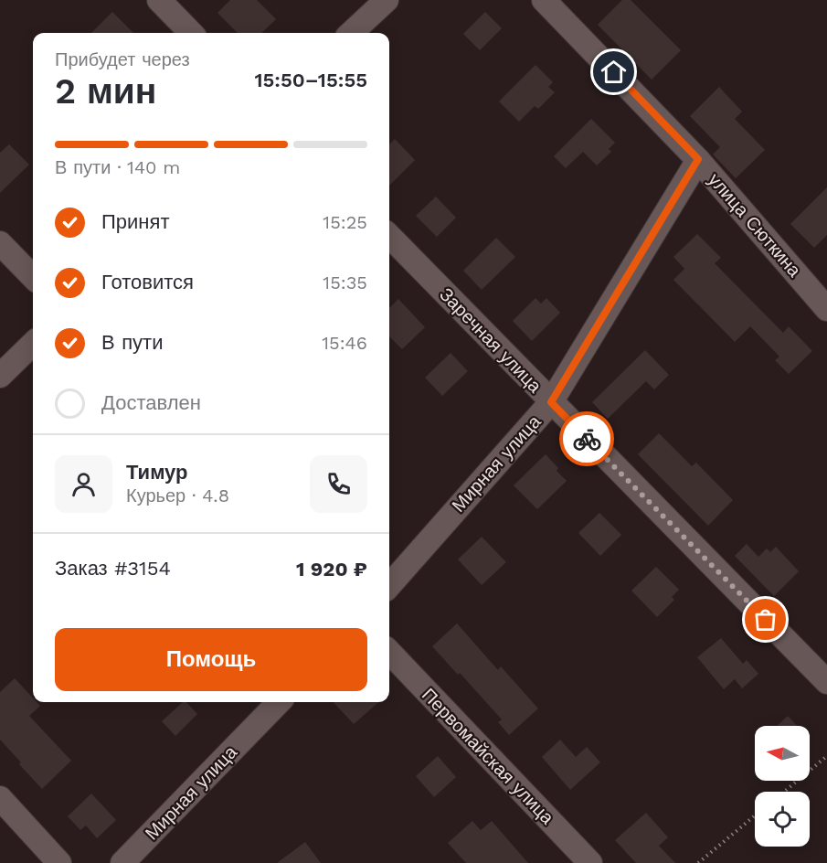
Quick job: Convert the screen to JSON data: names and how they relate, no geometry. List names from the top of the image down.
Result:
{
  "streets": {
    "street": [
      "улица Сюткина",
      "Заречная улица",
      "Мирная улица",
      "Первомайская улица"
    ]
  },
  "crossings": [
    ["улица Сюткина", "Мирная улица"],
    ["Заречная улица", "Мирная улица"]
  ],
  "north": "left",
  "page": {
    "heading": ["2 мин", "Прибудет через", "15:50–15:55"],
    "panel": [
      "Тимур",
      "Курьер · 4.8",
      "Заказ #3154",
      "1 920 ₽"
    ],
    "bar": "В пути · 140 m",
    "list": [
      ["Принят", "15:25"],
      ["Готовится", "15:35"],
      ["В пути", "15:46"],
      "Доставлен"
    ],
    "buttons": "Помощь"
  }
}
